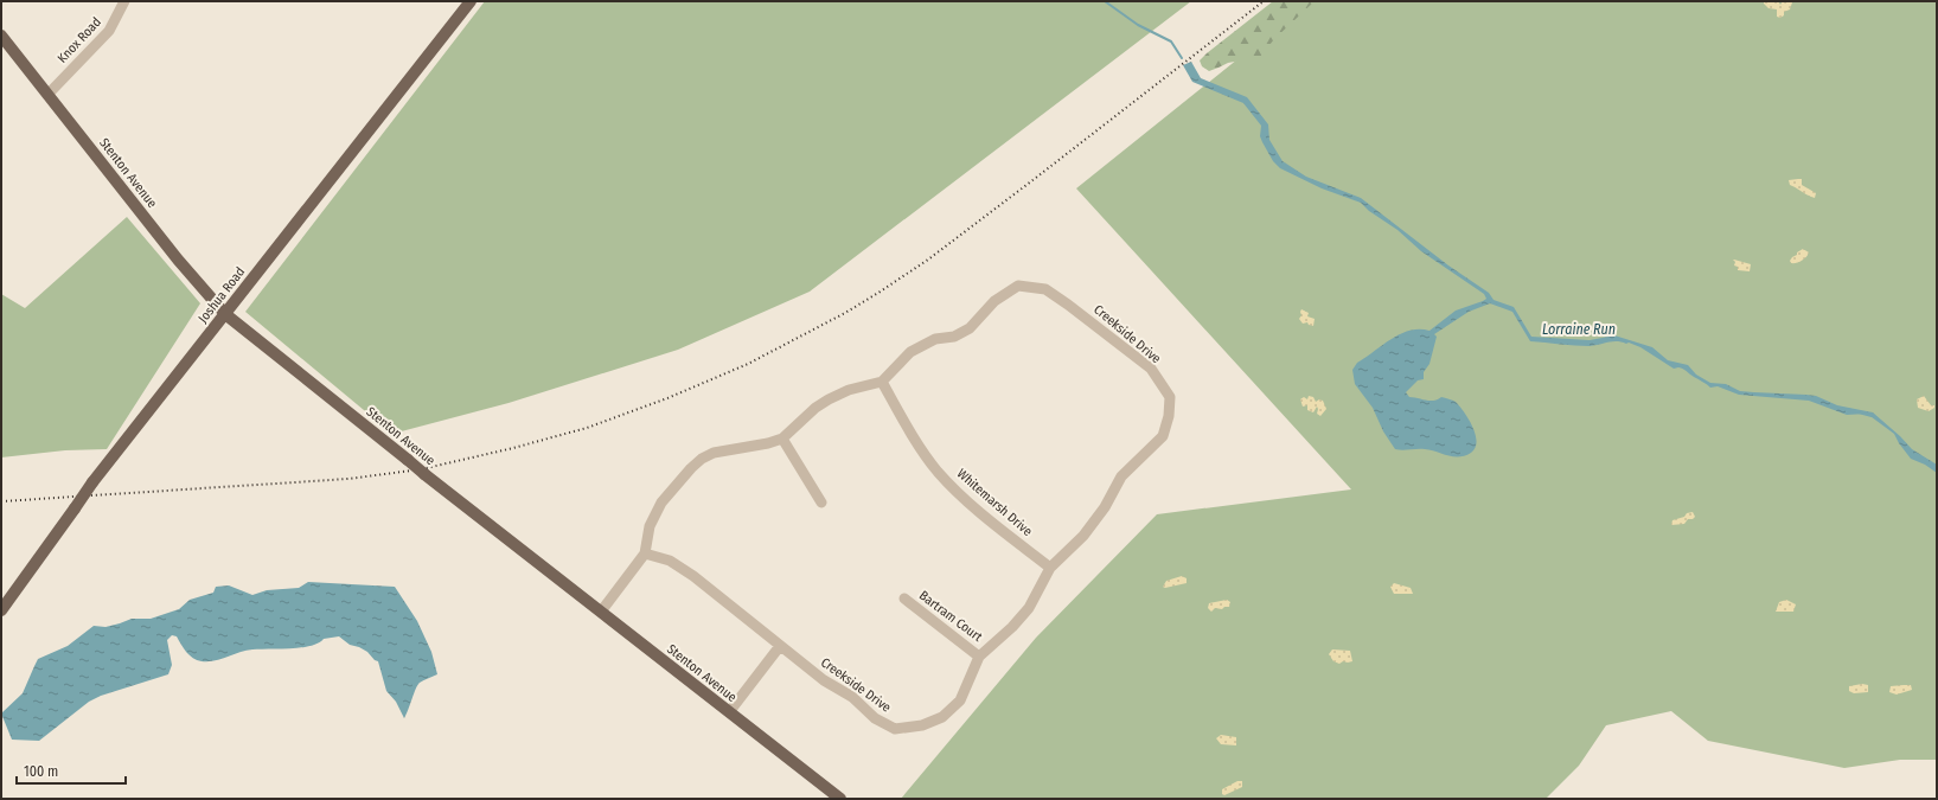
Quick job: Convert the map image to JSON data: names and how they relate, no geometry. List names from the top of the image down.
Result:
{
  "streets": {
    "main road": ["Stenton Avenue", "Joshua Road"],
    "street": [
      "Knox Road",
      "Creekside Drive",
      "Whitemarsh Drive",
      "Bartram Court"
    ]
  },
  "crossings": [
    ["Knox Road", "Stenton Avenue"],
    ["Stenton Avenue", "Joshua Road"],
    ["Creekside Drive", "Whitemarsh Drive"],
    ["Creekside Drive", "Bartram Court"]
  ],
  "water": ["Lorraine Run"],
  "scale_bar": "100 m"
}
